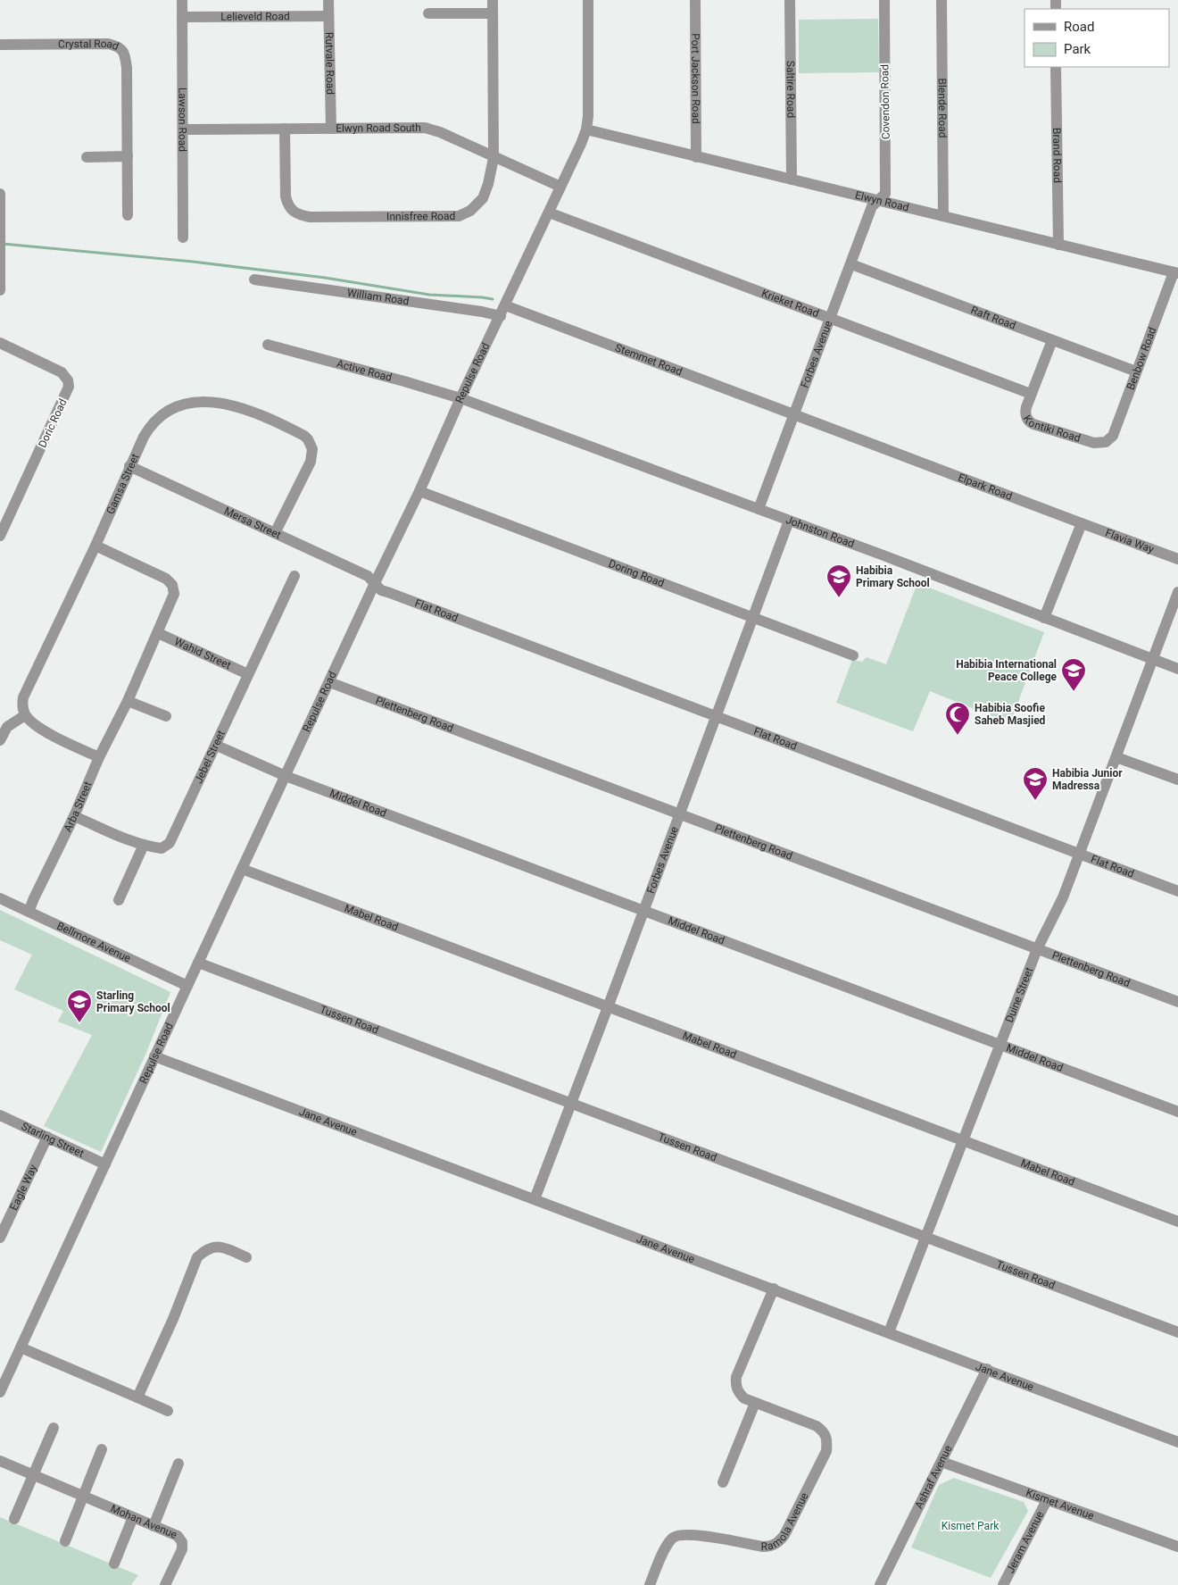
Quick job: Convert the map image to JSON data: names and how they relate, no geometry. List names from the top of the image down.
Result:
{
  "streets": {
    "street": [
      "Lelieveld Road",
      "Crystal Road",
      "Rutvale Road",
      "Port Jackson Road",
      "Saltire Road",
      "Covendon Road",
      "Blende Road",
      "Lawson Road",
      "Elwyn Road South",
      "Brand Road",
      "Elwyn Road",
      "Innisfree Road",
      "William Road",
      "Krieket Road",
      "Raft Road",
      "Forbes Avenue",
      "Benbow Road",
      "Stemmet Road",
      "Active Road",
      "Repulse Road",
      "Doric Road",
      "Kontiki Road",
      "Gamsa Street",
      "Elpark Road",
      "Mersa Street",
      "Johnston Road",
      "Flavia Way",
      "Doring Road",
      "Flat Road",
      "Wahid Street",
      "Plettenberg Road",
      "Jebel Street",
      "Middel Road",
      "Arba Street",
      "Mabel Road",
      "Bellmore Avenue",
      "Duine Street",
      "Tussen Road",
      "Jane Avenue",
      "Starling Street",
      "Eagle Way",
      "Ashraf Avenue",
      "Kismet Avenue",
      "Ramola Avenue",
      "Mohan Avenue",
      "Jeram Avenue"
    ]
  },
  "crossings": [
    ["Lelieveld Road", "Rutvale Road"],
    ["Lelieveld Road", "Lawson Road"],
    ["Rutvale Road", "Elwyn Road South"],
    ["Port Jackson Road", "Elwyn Road"],
    ["Saltire Road", "Elwyn Road"],
    ["Covendon Road", "Elwyn Road"],
    ["Covendon Road", "Forbes Avenue"],
    ["Blende Road", "Elwyn Road"],
    ["Lawson Road", "Elwyn Road South"],
    ["Elwyn Road South", "Innisfree Road"],
    ["Elwyn Road South", "Repulse Road"],
    ["Brand Road", "Elwyn Road"],
    ["Elwyn Road", "Forbes Avenue"],
    ["Elwyn Road", "Benbow Road"],
    ["Elwyn Road", "Repulse Road"],
    ["William Road", "Stemmet Road"],
    ["William Road", "Repulse Road"],
    ["Krieket Road", "Forbes Avenue"],
    ["Krieket Road", "Repulse Road"],
    ["Krieket Road", "Kontiki Road"],
    ["Raft Road", "Forbes Avenue"],
    ["Raft Road", "Benbow Road"],
    ["Raft Road", "Kontiki Road"],
    ["Forbes Avenue", "Stemmet Road"],
    ["Forbes Avenue", "Elpark Road"],
    ["Forbes Avenue", "Johnston Road"],
    ["Forbes Avenue", "Doring Road"],
    ["Forbes Avenue", "Flat Road"],
    ["Forbes Avenue", "Plettenberg Road"],
    ["Forbes Avenue", "Middel Road"],
    ["Forbes Avenue", "Mabel Road"],
    ["Forbes Avenue", "Tussen Road"],
    ["Forbes Avenue", "Jane Avenue"],
    ["Benbow Road", "Kontiki Road"],
    ["Stemmet Road", "Repulse Road"],
    ["Stemmet Road", "Elpark Road"],
    ["Active Road", "Repulse Road"],
    ["Active Road", "Johnston Road"],
    ["Repulse Road", "Mersa Street"],
    ["Repulse Road", "Johnston Road"],
    ["Repulse Road", "Doring Road"],
    ["Repulse Road", "Flat Road"],
    ["Repulse Road", "Plettenberg Road"],
    ["Repulse Road", "Middel Road"],
    ["Repulse Road", "Mabel Road"],
    ["Repulse Road", "Bellmore Avenue"],
    ["Repulse Road", "Tussen Road"],
    ["Repulse Road", "Jane Avenue"],
    ["Repulse Road", "Starling Street"],
    ["Gamsa Street", "Mersa Street"],
    ["Gamsa Street", "Arba Street"],
    ["Elpark Road", "Flavia Way"],
    ["Mersa Street", "Flat Road"],
    ["Johnston Road", "Duine Street"],
    ["Flat Road", "Duine Street"],
    ["Wahid Street", "Jebel Street"],
    ["Wahid Street", "Arba Street"],
    ["Plettenberg Road", "Duine Street"],
    ["Jebel Street", "Middel Road"],
    ["Jebel Street", "Arba Street"],
    ["Middel Road", "Duine Street"],
    ["Arba Street", "Bellmore Avenue"],
    ["Mabel Road", "Duine Street"],
    ["Duine Street", "Tussen Road"],
    ["Duine Street", "Jane Avenue"],
    ["Jane Avenue", "Ashraf Avenue"],
    ["Jane Avenue", "Ramola Avenue"],
    ["Starling Street", "Eagle Way"],
    ["Ashraf Avenue", "Kismet Avenue"],
    ["Kismet Avenue", "Jeram Avenue"]
  ],
  "parks": ["Kismet Park"],
  "places": {
    "school or university": [
      "Habibia Primary School",
      "Habibia International Peace College",
      "Habibia Junior Madressa",
      "Starling Primary School"
    ],
    "mosque": ["Habibia Soofie Saheb Masjied"]
  },
  "legend": ["Road", "Park"]
}
